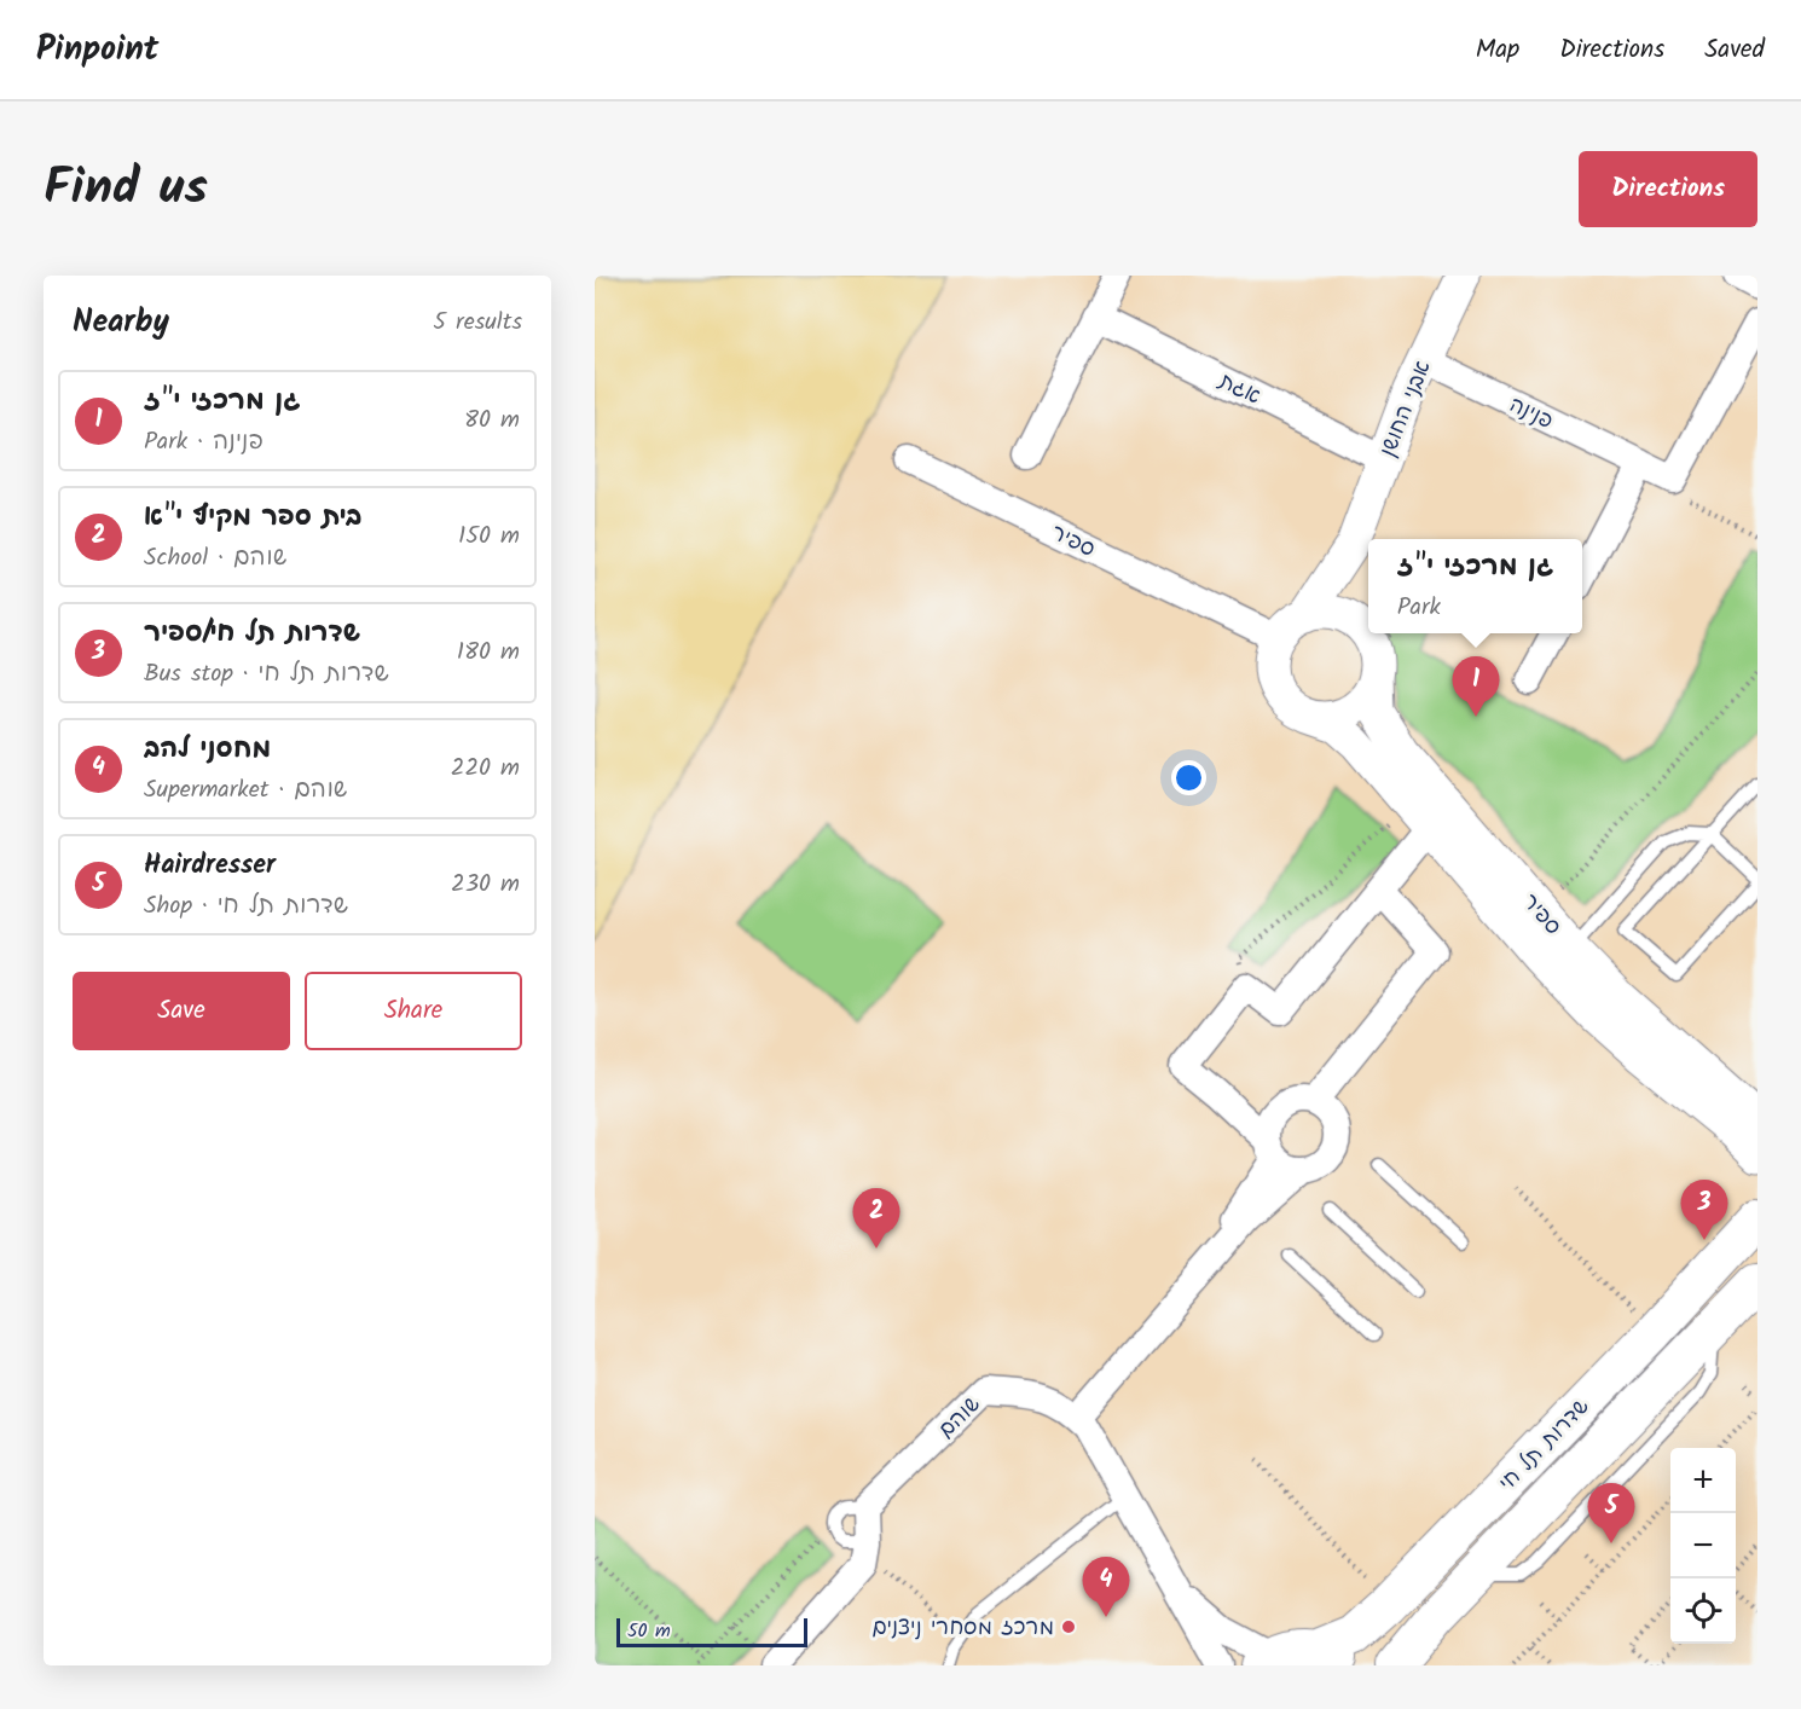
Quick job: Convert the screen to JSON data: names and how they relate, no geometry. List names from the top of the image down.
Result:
{
  "streets": {
    "main road": ["שדרות תל חי"],
    "street": [
      "אגת",
      "אבני החושן",
      "פנינה",
      "ספיר",
      "שוהם"
    ]
  },
  "crossings": [
    ["אגת", "אבני החושן"],
    ["אבני החושן", "פנינה"],
    ["אבני החושן", "ספיר"]
  ],
  "places": ["מרכז מסחרי ניצנים"],
  "scale_bar": "50 m",
  "page": {
    "header": "Pinpoint",
    "nav": ["Map", "Directions", "Saved"],
    "title": "Find us",
    "buttons": [
      "Directions",
      ["Save", "Share"]
    ],
    "heading": ["Nearby", "5 results"],
    "list": [
      {
        "mark": "1",
        "name": "גן מרכזי י\"ז",
        "note": "Park · פנינה",
        "value": "80 m"
      },
      {
        "mark": "2",
        "name": "בית ספר מקיף י\"א",
        "note": "School · שוהם",
        "value": "150 m"
      },
      {
        "mark": "3",
        "name": "שדרות תל חי/ספיר",
        "note": "Bus stop · שדרות תל חי",
        "value": "180 m"
      },
      {
        "mark": "4",
        "name": "מחסני להב",
        "note": "Supermarket · שוהם",
        "value": "220 m"
      },
      {
        "mark": "5",
        "name": "Hairdresser",
        "note": "Shop · שדרות תל חי",
        "value": "230 m"
      }
    ],
    "popup": ["גן מרכזי י\"ז", "Park"],
    "pins": [
      "1",
      "3",
      "2",
      "5",
      "4"
    ],
    "map_buttons": ["+", "−"],
    "scale": "50 m"
  }
}
